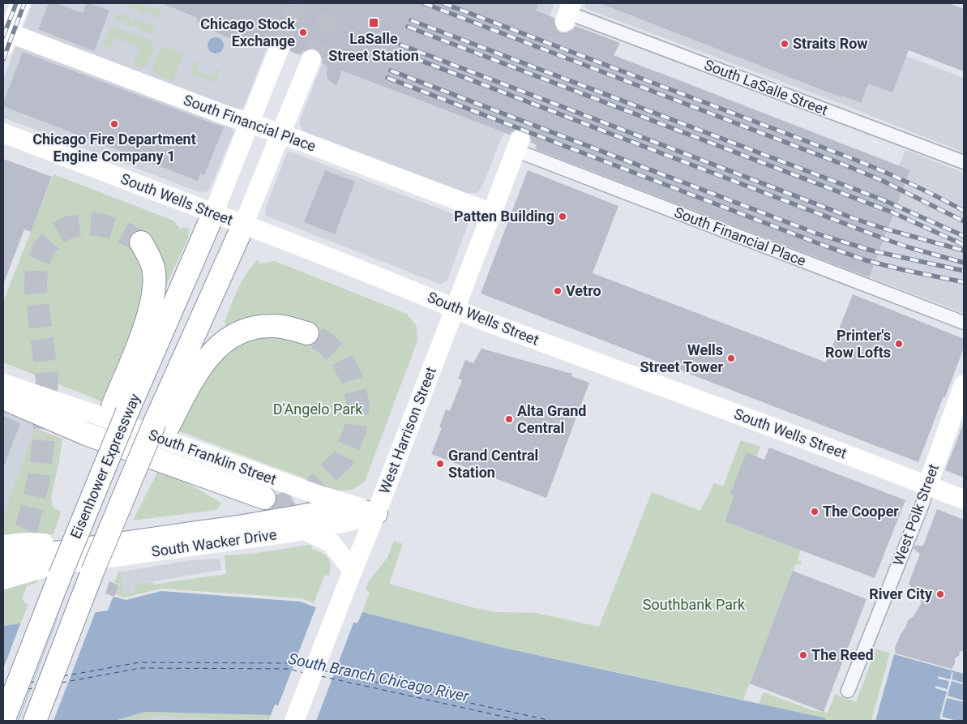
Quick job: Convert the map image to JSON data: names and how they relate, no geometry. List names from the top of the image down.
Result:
{
  "streets": {
    "highway": ["Eisenhower Expressway"],
    "main road": [
      "South Financial Place",
      "South Wells Street",
      "West Harrison Street",
      "South Franklin Street",
      "West Polk Street",
      "South Wacker Drive"
    ],
    "street": ["South LaSalle Street"]
  },
  "crossings": [
    ["South Financial Place", "West Harrison Street"],
    ["South Wells Street", "West Harrison Street"],
    ["South Wells Street", "Eisenhower Expressway"],
    ["South Wells Street", "West Polk Street"],
    ["West Harrison Street", "South Franklin Street"],
    ["West Harrison Street", "South Wacker Drive"],
    ["South Franklin Street", "South Wacker Drive"],
    ["Eisenhower Expressway", "South Wacker Drive"]
  ],
  "water": ["South Branch Chicago River"],
  "parks": ["D'Angelo Park", "Southbank Park"],
  "places": {
    "transit": ["LaSalle Street Station"],
    "other": [
      "Chicago Stock Exchange",
      "Straits Row",
      "Chicago Fire Department Engine Company 1",
      "Patten Building",
      "Vetro",
      "Printer's Row Lofts",
      "Wells Street Tower",
      "Alta Grand Central",
      "Grand Central Station",
      "The Cooper",
      "River City",
      "The Reed"
    ]
  }
}
